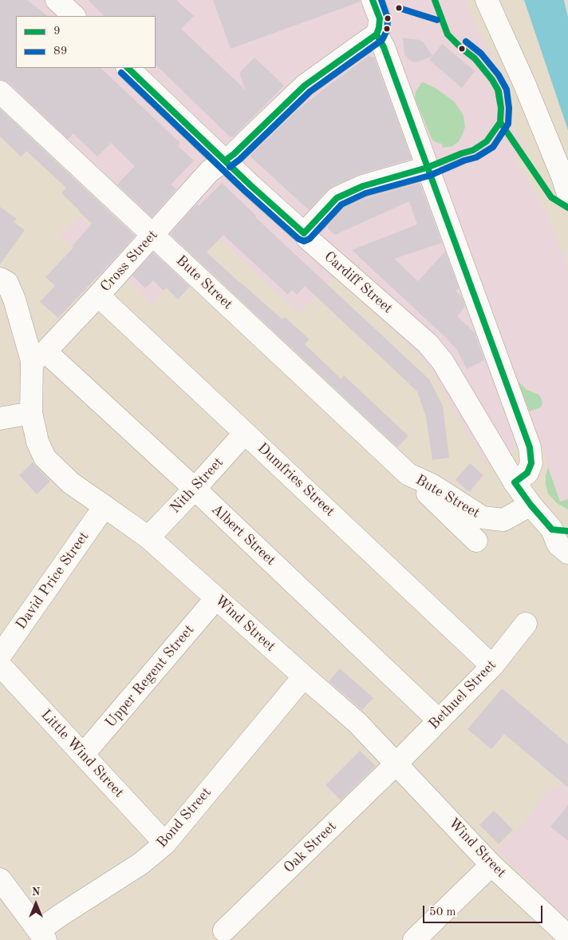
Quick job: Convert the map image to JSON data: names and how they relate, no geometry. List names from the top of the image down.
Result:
{
  "streets": {
    "street": [
      "Cross Street",
      "Bute Street",
      "Cardiff Street",
      "Dumfries Street",
      "Nith Street",
      "Albert Street",
      "David Price Street",
      "Wind Street",
      "Upper Regent Street",
      "Bethuel Street",
      "Little Wind Street",
      "Bond Street",
      "Oak Street"
    ]
  },
  "crossings": [
    ["Cross Street", "Bute Street"],
    ["Cross Street", "Cardiff Street"],
    ["Cross Street", "Dumfries Street"],
    ["Cross Street", "Albert Street"],
    ["Cross Street", "Wind Street"],
    ["Bute Street", "Cardiff Street"],
    ["Dumfries Street", "Nith Street"],
    ["Dumfries Street", "Bethuel Street"],
    ["Nith Street", "Albert Street"],
    ["Nith Street", "Wind Street"],
    ["Albert Street", "Wind Street"],
    ["Albert Street", "Bethuel Street"],
    ["David Price Street", "Wind Street"],
    ["Wind Street", "Upper Regent Street"],
    ["Wind Street", "Bethuel Street"],
    ["Wind Street", "Bond Street"],
    ["Wind Street", "Oak Street"],
    ["Upper Regent Street", "Little Wind Street"],
    ["Bethuel Street", "Oak Street"],
    ["Little Wind Street", "Bond Street"]
  ],
  "lines": ["transit line 9", "transit line 89"],
  "legend": ["9", "89"],
  "scale_bar": "50 m",
  "north": "top"
}
